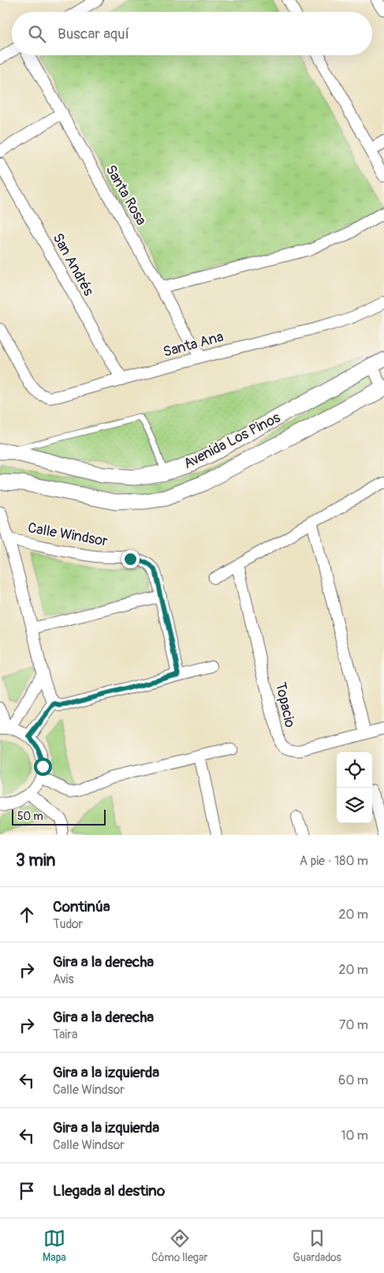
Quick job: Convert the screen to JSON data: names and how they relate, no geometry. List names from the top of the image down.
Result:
{
  "streets": {
    "street": [
      "Santa Rosa",
      "San Andrés",
      "Santa Ana",
      "Avenida Los Pinos",
      "Calle Windsor",
      "Topacio"
    ]
  },
  "crossings": [
    ["Santa Rosa", "Santa Ana"],
    ["San Andrés", "Santa Ana"]
  ],
  "scale_bar": "50 m",
  "page": {
    "search": "Buscar aquí",
    "scale": "50 m",
    "heading": ["3 min", "A pie · 180 m"],
    "list": [
      ["Continúa", "Tudor", "20 m"],
      ["Gira a la derecha", "Avis", "20 m"],
      ["Gira a la derecha", "Taira", "70 m"],
      ["Gira a la izquierda", "Calle Windsor", "60 m"],
      ["Gira a la izquierda", "Calle Windsor", "10 m"],
      "Llegada al destino"
    ],
    "nav": ["Mapa", "Cómo llegar", "Guardados"]
  }
}
